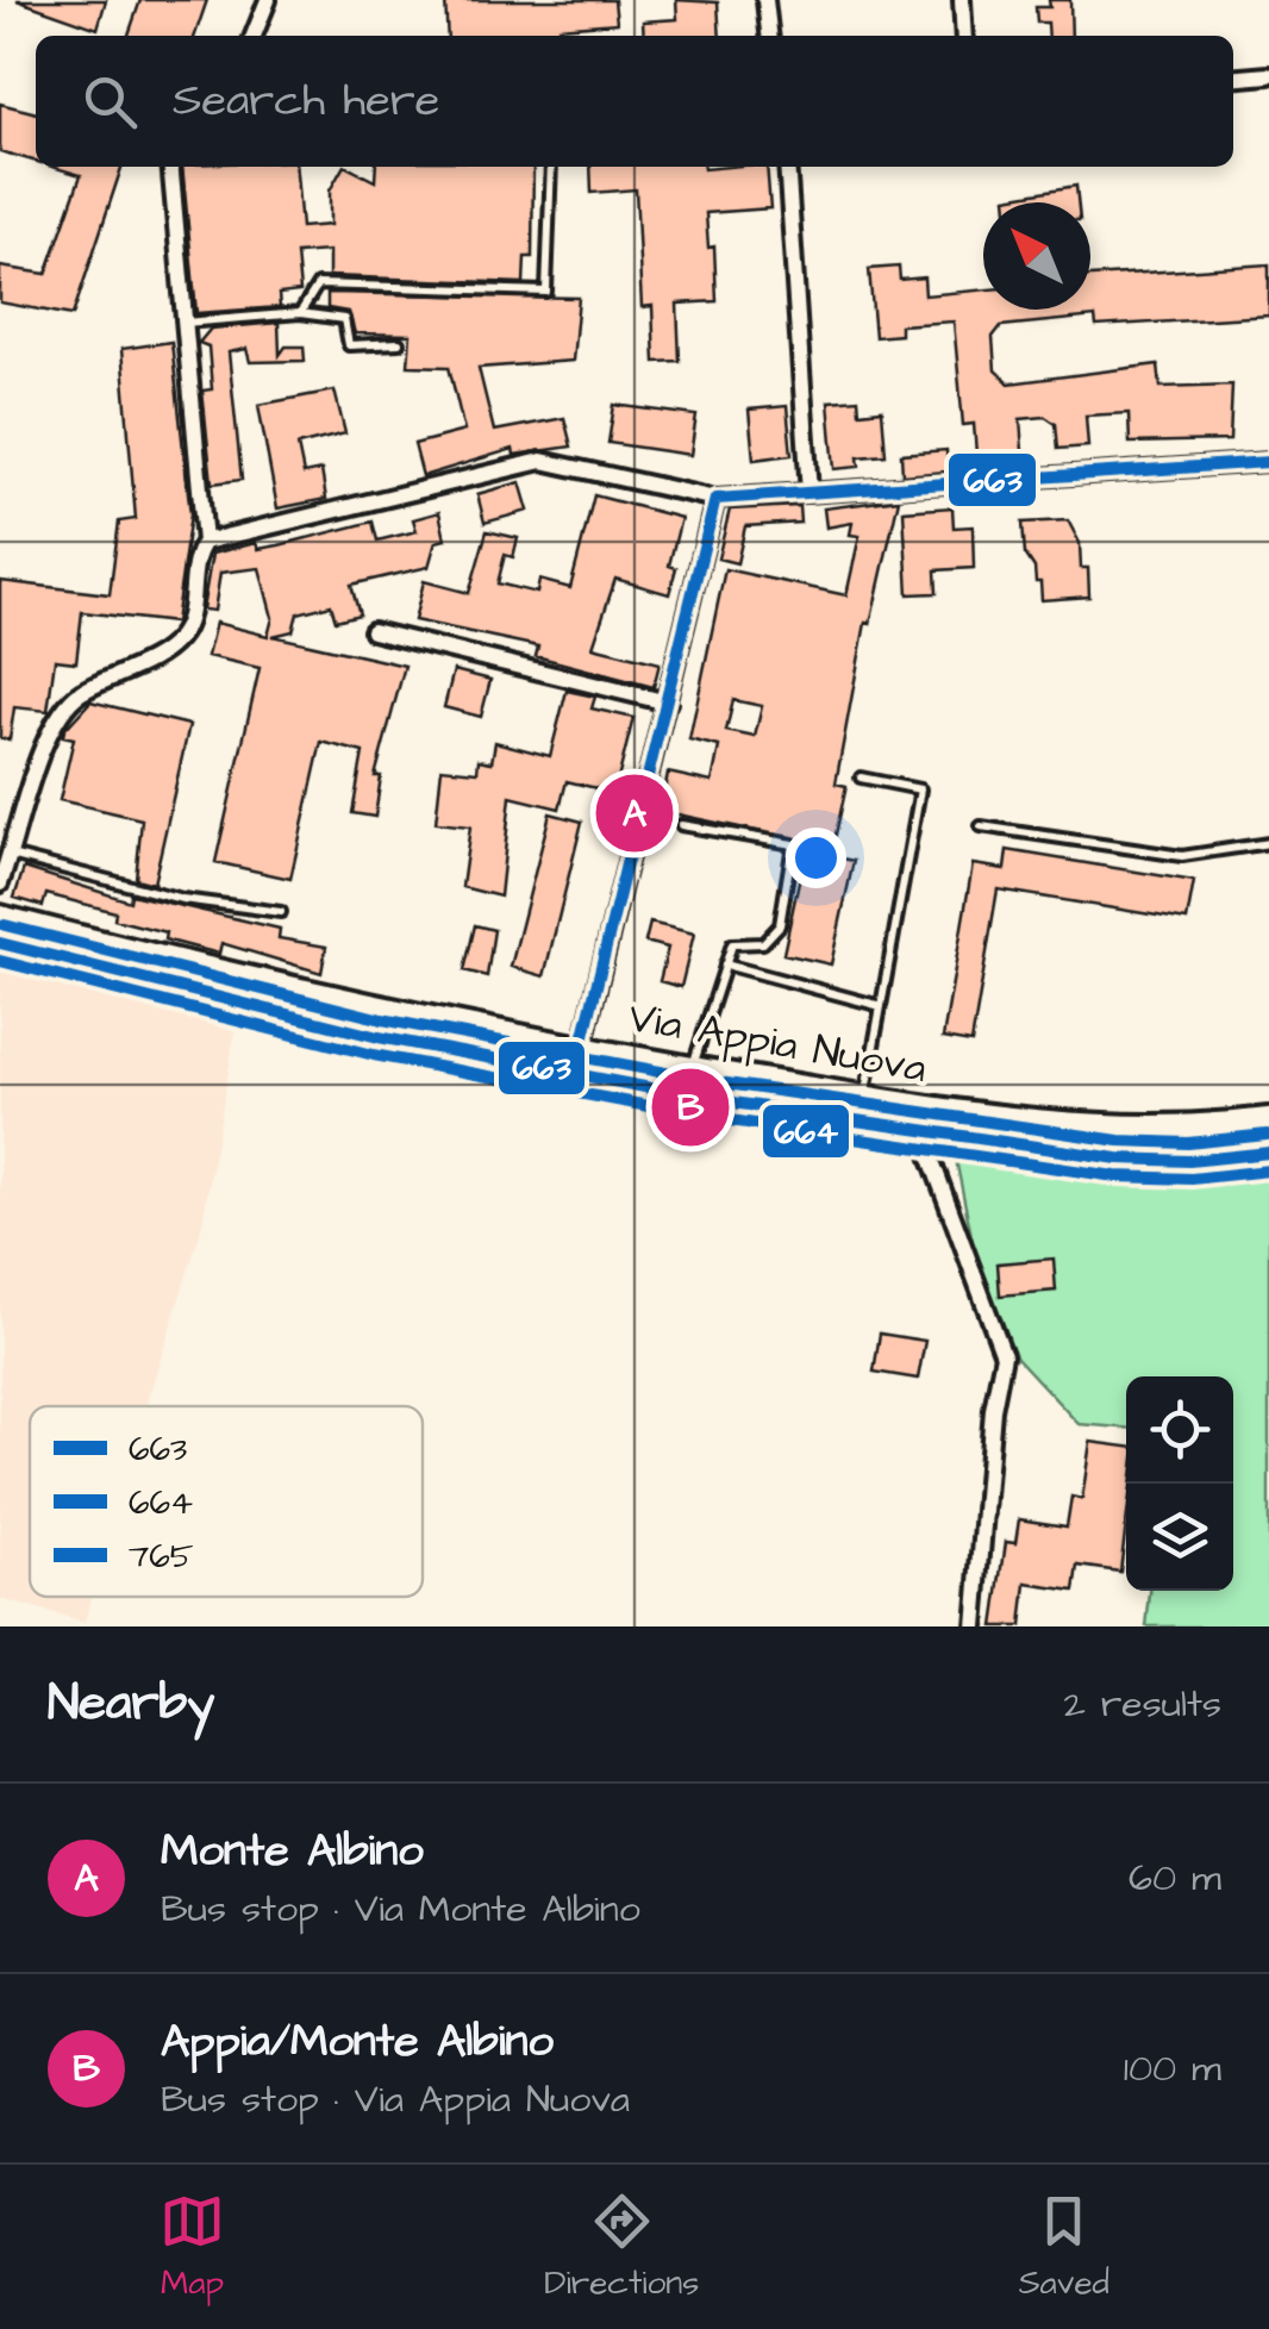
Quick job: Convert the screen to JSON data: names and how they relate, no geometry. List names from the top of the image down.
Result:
{
  "streets": {
    "main road": ["Via Appia Nuova"]
  },
  "lines": ["transit line 663", "transit line 765", "transit line 664"],
  "legend": ["663", "664", "765"],
  "north": "top left",
  "page": {
    "search": "Search here",
    "pins": ["A", "B"],
    "heading": ["Nearby", "2 results"],
    "list": [
      {
        "mark": "A",
        "name": "Monte Albino",
        "note": "Bus stop · Via Monte Albino",
        "value": "60 m"
      },
      {
        "mark": "B",
        "name": "Appia/Monte Albino",
        "note": "Bus stop · Via Appia Nuova",
        "value": "100 m"
      }
    ],
    "nav": ["Map", "Directions", "Saved"]
  }
}
